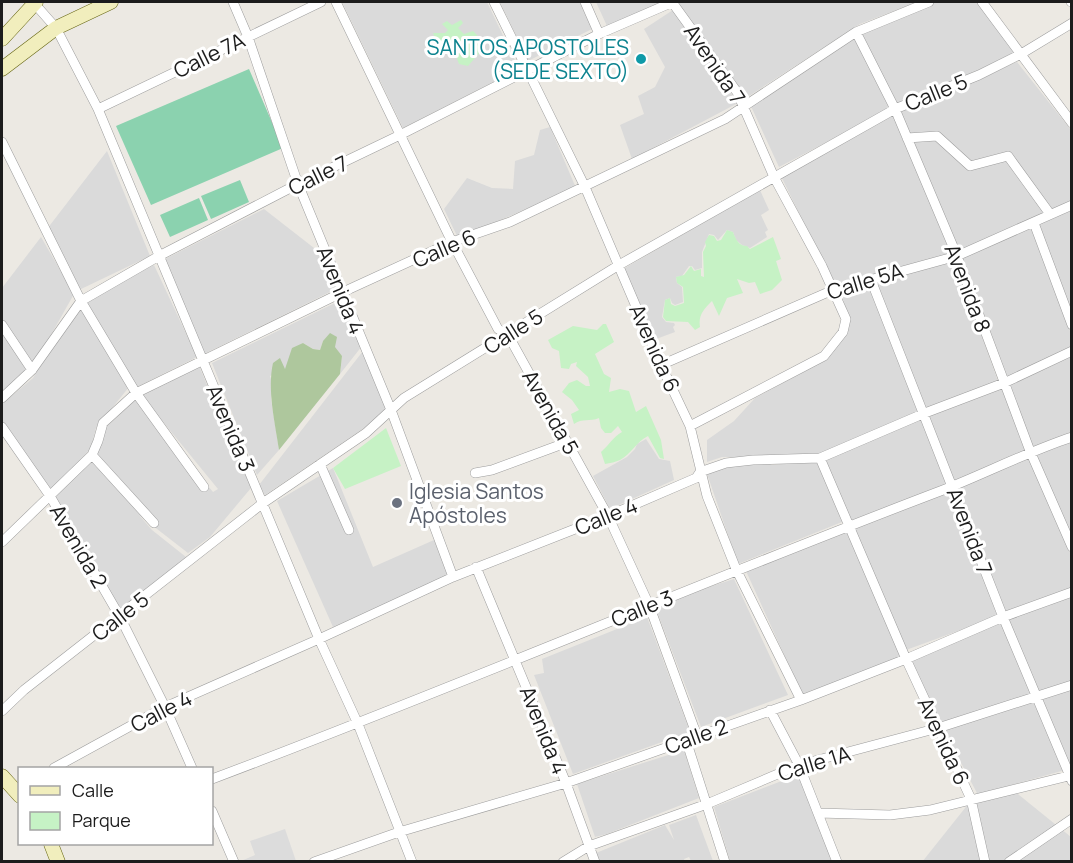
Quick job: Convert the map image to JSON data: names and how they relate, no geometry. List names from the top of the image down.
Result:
{
  "streets": {
    "street": [
      "Calle 7A",
      "Avenida 7",
      "Calle 5",
      "Calle 7",
      "Calle 6",
      "Calle 5A",
      "Avenida 8",
      "Avenida 4",
      "Avenida 6",
      "Avenida 5",
      "Avenida 3",
      "Calle 4",
      "Avenida 2",
      "Calle 3",
      "Calle 2",
      "Calle 1A"
    ]
  },
  "crossings": [
    ["Calle 7A", "Avenida 4"],
    ["Calle 7A", "Avenida 3"],
    ["Avenida 7", "Calle 5"],
    ["Avenida 7", "Calle 7"],
    ["Avenida 7", "Calle 6"],
    ["Avenida 7", "Calle 5A"],
    ["Avenida 7", "Avenida 6"],
    ["Avenida 7", "Calle 4"],
    ["Avenida 7", "Calle 3"],
    ["Avenida 7", "Calle 2"],
    ["Avenida 7", "Calle 1A"],
    ["Calle 5", "Avenida 8"],
    ["Calle 5", "Avenida 4"],
    ["Calle 5", "Avenida 6"],
    ["Calle 5", "Avenida 5"],
    ["Calle 5", "Avenida 3"],
    ["Calle 5", "Avenida 2"],
    ["Calle 7", "Avenida 4"],
    ["Calle 7", "Avenida 6"],
    ["Calle 7", "Avenida 5"],
    ["Calle 7", "Avenida 3"],
    ["Calle 6", "Avenida 8"],
    ["Calle 6", "Avenida 4"],
    ["Calle 6", "Avenida 6"],
    ["Calle 6", "Avenida 5"],
    ["Calle 6", "Avenida 3"],
    ["Calle 6", "Avenida 2"],
    ["Calle 5A", "Avenida 8"],
    ["Calle 5A", "Avenida 6"],
    ["Avenida 8", "Calle 4"],
    ["Avenida 8", "Calle 3"],
    ["Avenida 4", "Calle 4"],
    ["Avenida 4", "Calle 3"],
    ["Avenida 4", "Calle 2"],
    ["Avenida 4", "Calle 1A"],
    ["Avenida 6", "Calle 4"],
    ["Avenida 6", "Calle 3"],
    ["Avenida 6", "Calle 2"],
    ["Avenida 6", "Calle 1A"],
    ["Avenida 5", "Calle 4"],
    ["Avenida 5", "Calle 3"],
    ["Avenida 5", "Calle 2"],
    ["Avenida 3", "Calle 4"],
    ["Avenida 3", "Calle 3"],
    ["Avenida 3", "Calle 2"],
    ["Calle 4", "Avenida 2"]
  ],
  "places": ["SANTOS APOSTOLES (SEDE SEXTO)", "Iglesia Santos Apóstoles"],
  "legend": ["Calle", "Parque"]
}
